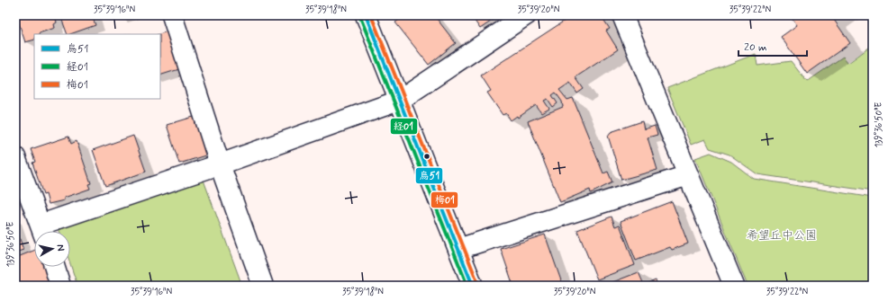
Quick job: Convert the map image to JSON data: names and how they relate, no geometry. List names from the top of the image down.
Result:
{
  "parks": ["希望丘中公園"],
  "lines": ["transit line 烏51", "transit line 梅01", "transit line 経01"],
  "legend": ["烏51", "経01", "梅01"],
  "scale_bar": "20 m",
  "north": "right",
  "coordinates": [
    "35°39'16\"N",
    "35°39'18\"N",
    "35°39'20\"N",
    "35°39'22\"N",
    "139°36'50\"E"
  ]
}
